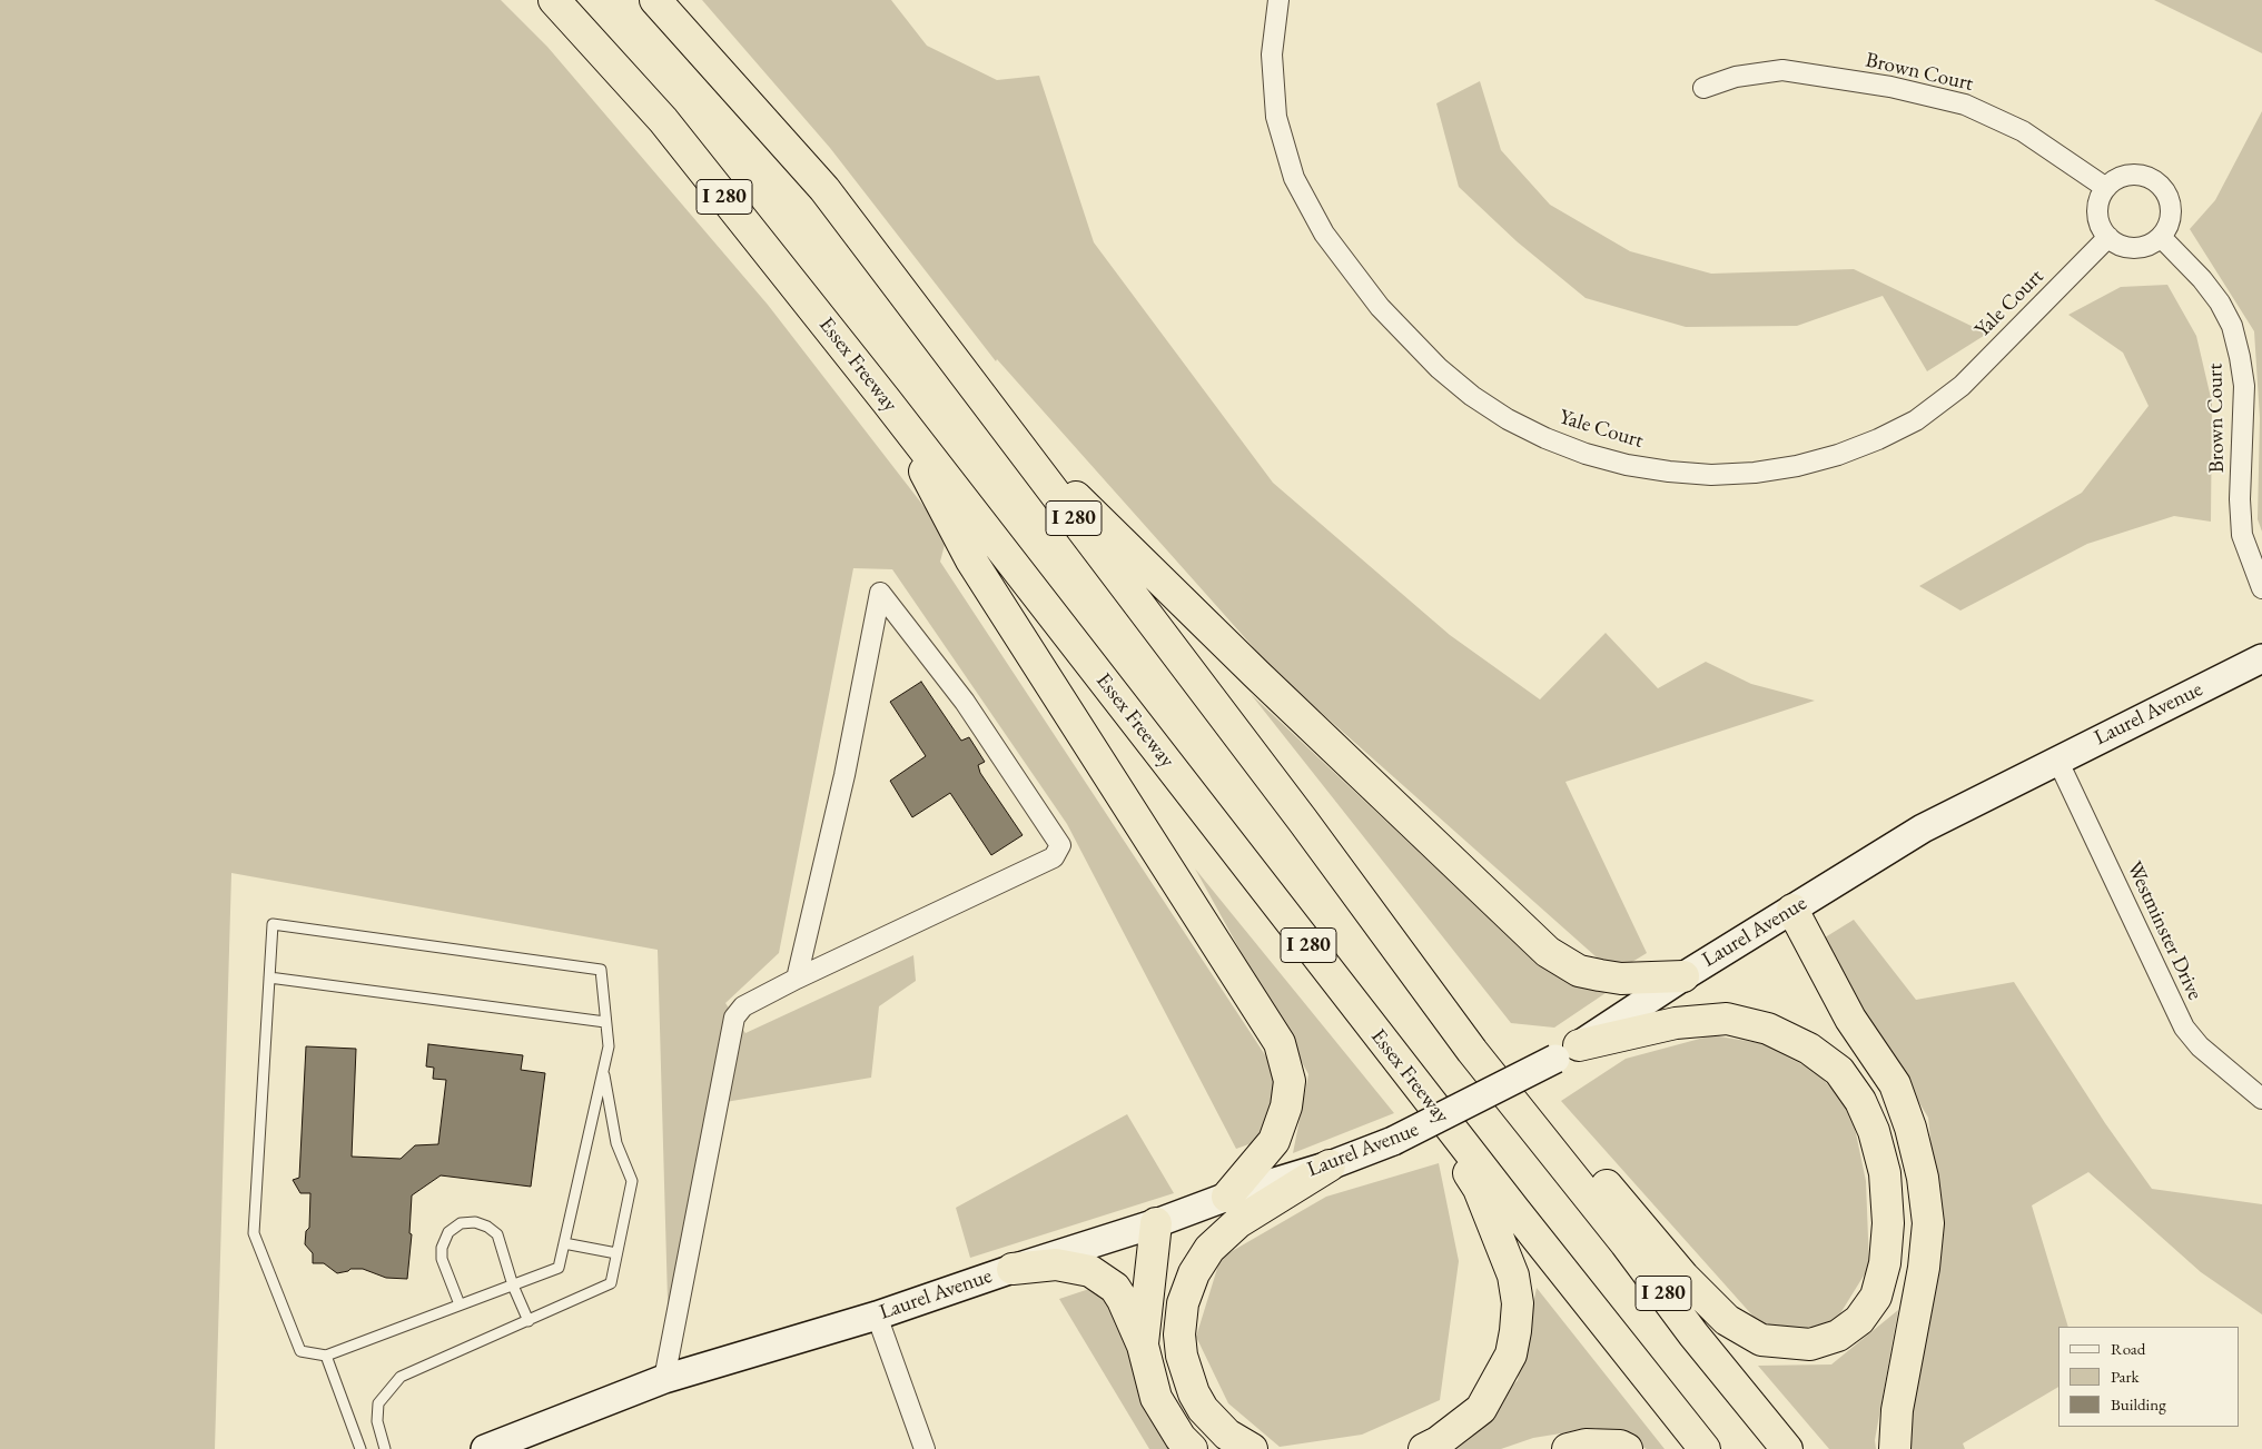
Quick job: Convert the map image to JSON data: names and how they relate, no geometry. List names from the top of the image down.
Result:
{
  "streets": {
    "highway": ["I 280", "Essex Freeway"],
    "main road": ["Laurel Avenue"],
    "street": ["Brown Court", "Yale Court", "Westminster Drive"]
  },
  "crossings": [
    ["Brown Court", "Yale Court"],
    ["Laurel Avenue", "Westminster Drive"]
  ],
  "legend": ["Road", "Park", "Building"]
}
